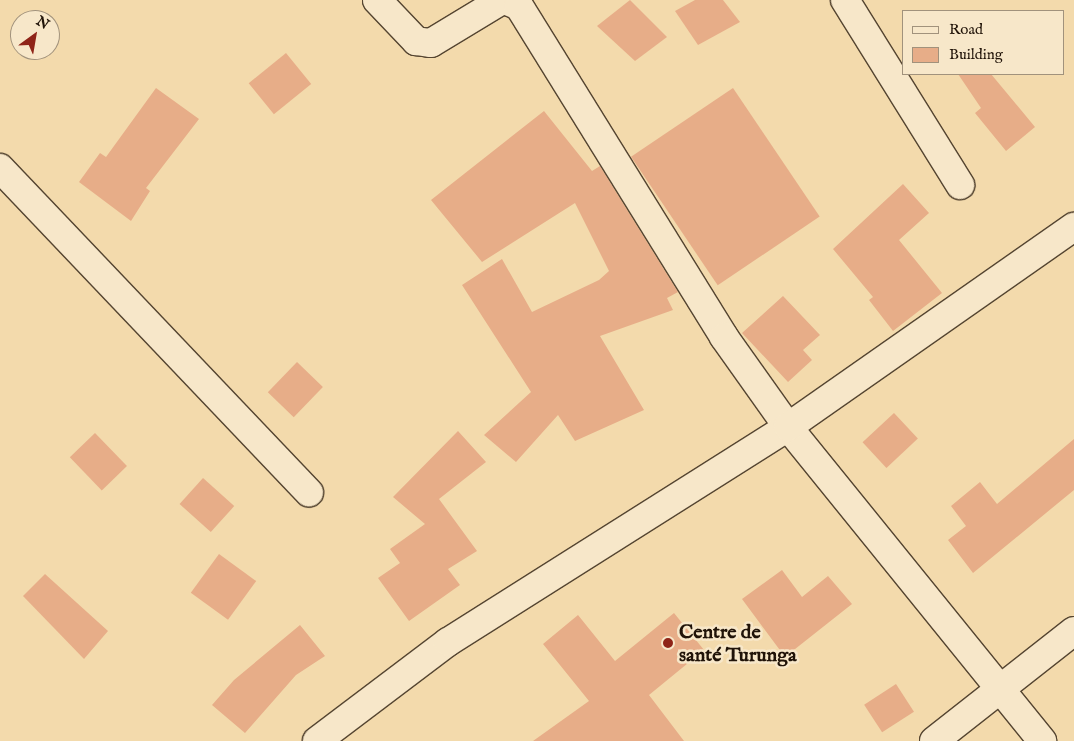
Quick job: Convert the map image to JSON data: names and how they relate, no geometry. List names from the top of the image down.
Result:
{
  "places": ["Centre de santé Turunga"],
  "legend": ["Road", "Building"],
  "north": "top right"
}
